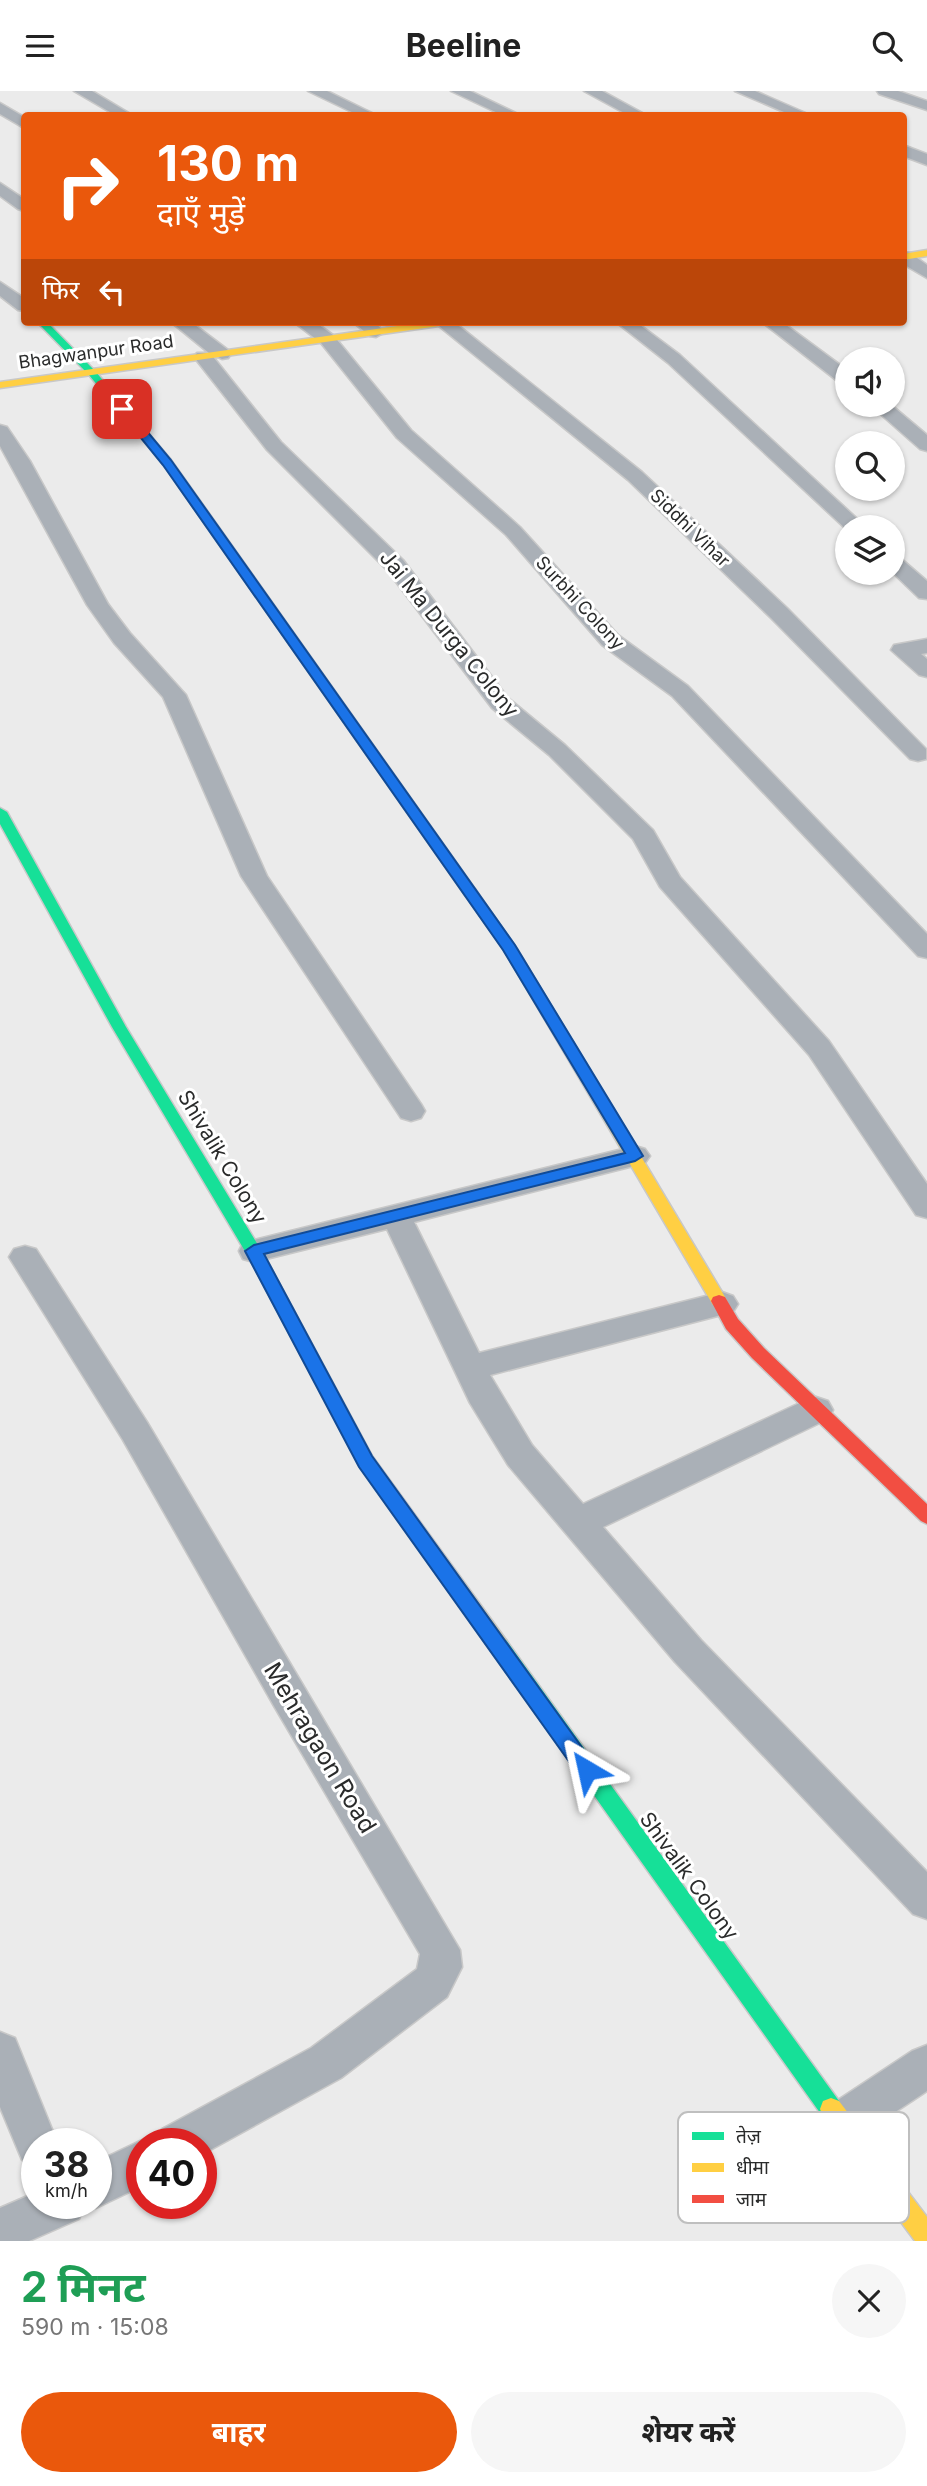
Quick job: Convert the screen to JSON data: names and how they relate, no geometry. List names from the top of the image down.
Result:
{
  "streets": {
    "street": [
      "Bhagwanpur Road",
      "Siddhi Vihar",
      "Surbhi Colony",
      "Jai Ma Durga Colony",
      "Shivalik Colony",
      "Mehragaon Road"
    ]
  },
  "crossings": [
    ["Bhagwanpur Road", "Surbhi Colony"],
    ["Bhagwanpur Road", "Jai Ma Durga Colony"]
  ],
  "legend": ["तेज़", "धीमा", "जाम"],
  "page": {
    "header": "Beeline",
    "turn": ["130 m", "दाएँ मुड़ें"],
    "then": "फिर",
    "speed": "38 km/h",
    "limit": "40",
    "heading": ["2 मिनट", "590 m · 15:08"],
    "buttons": ["बाहर", "शेयर करें"]
  }
}
